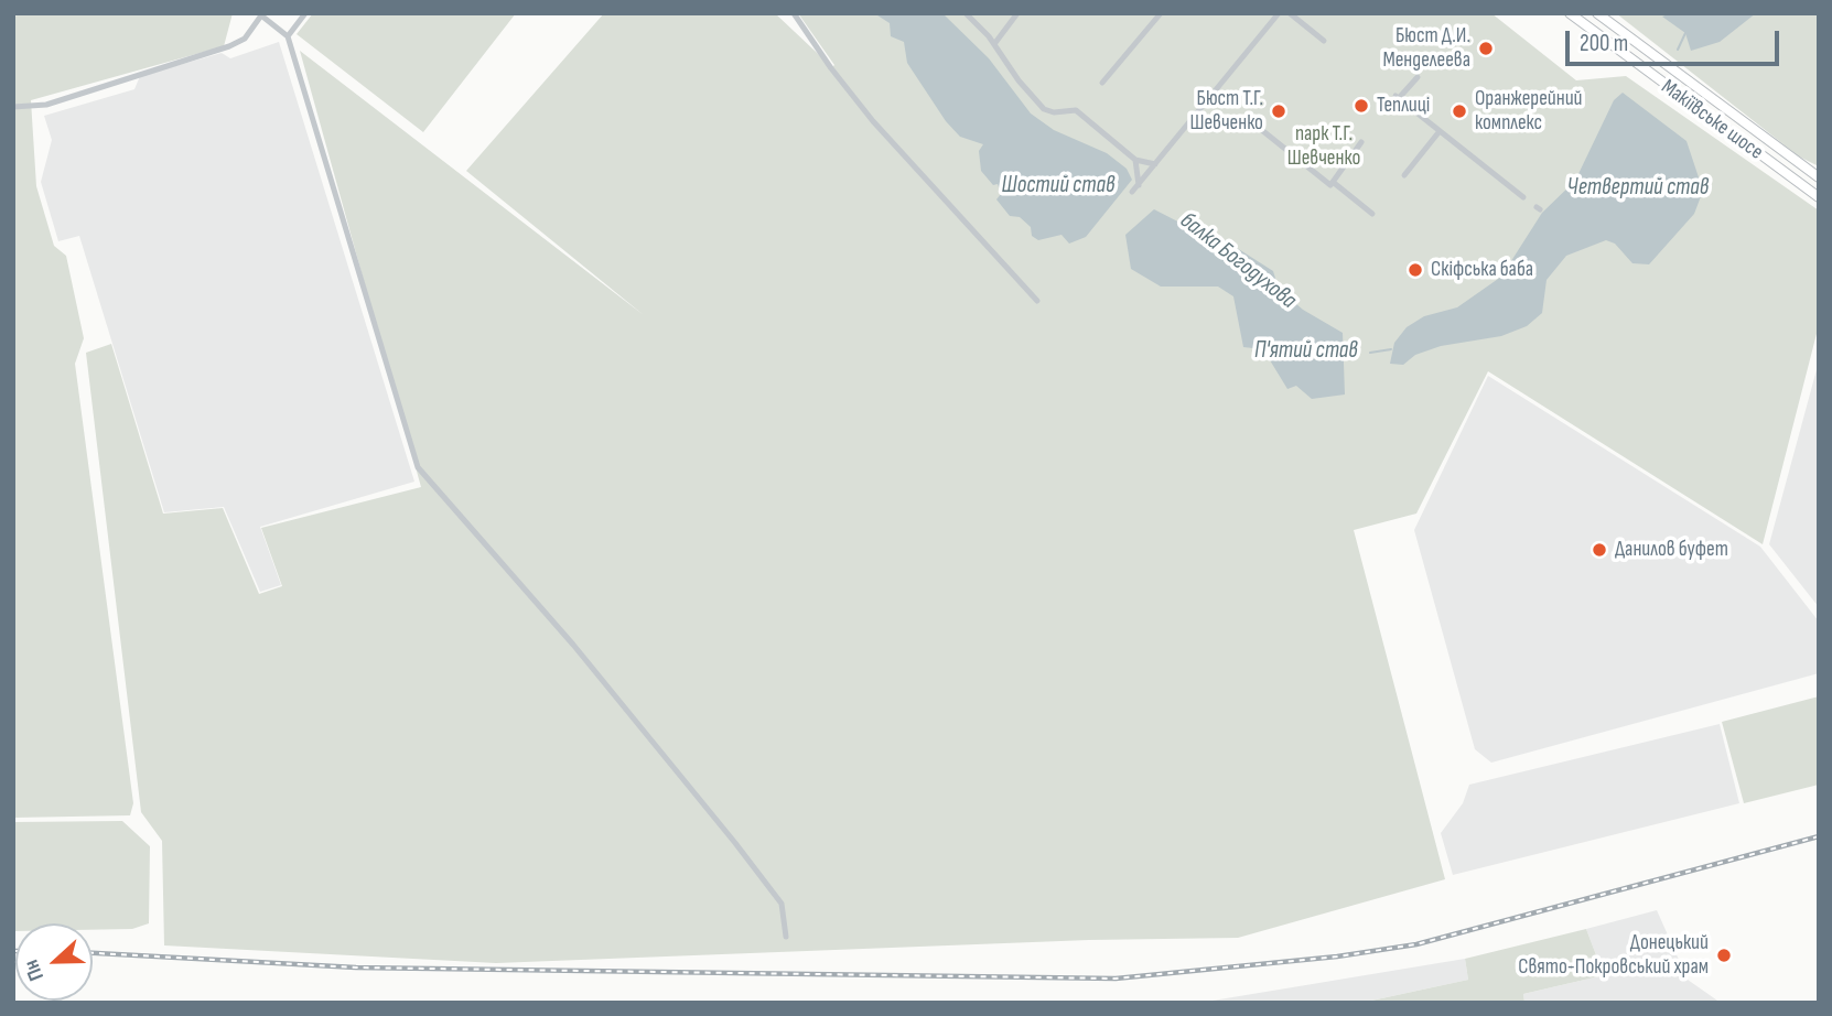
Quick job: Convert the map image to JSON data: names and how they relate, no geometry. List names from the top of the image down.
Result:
{
  "streets": {
    "main road": ["Макіївське шосе"]
  },
  "water": [
    "Шостий став",
    "Четвертий став",
    "балка Богодухова",
    "П'ятий став"
  ],
  "parks": ["парк Т.Г. Шевченко"],
  "places": [
    "Бюст Д.И. Менделеева",
    "Теплиці",
    "Бюст Т.Г. Шевченко",
    "Оранжерейний комплекс",
    "Скіфська баба",
    "Данилов буфет",
    "Донецький Свято-Покровський храм"
  ],
  "scale_bar": "200 m",
  "north": "left"
}
